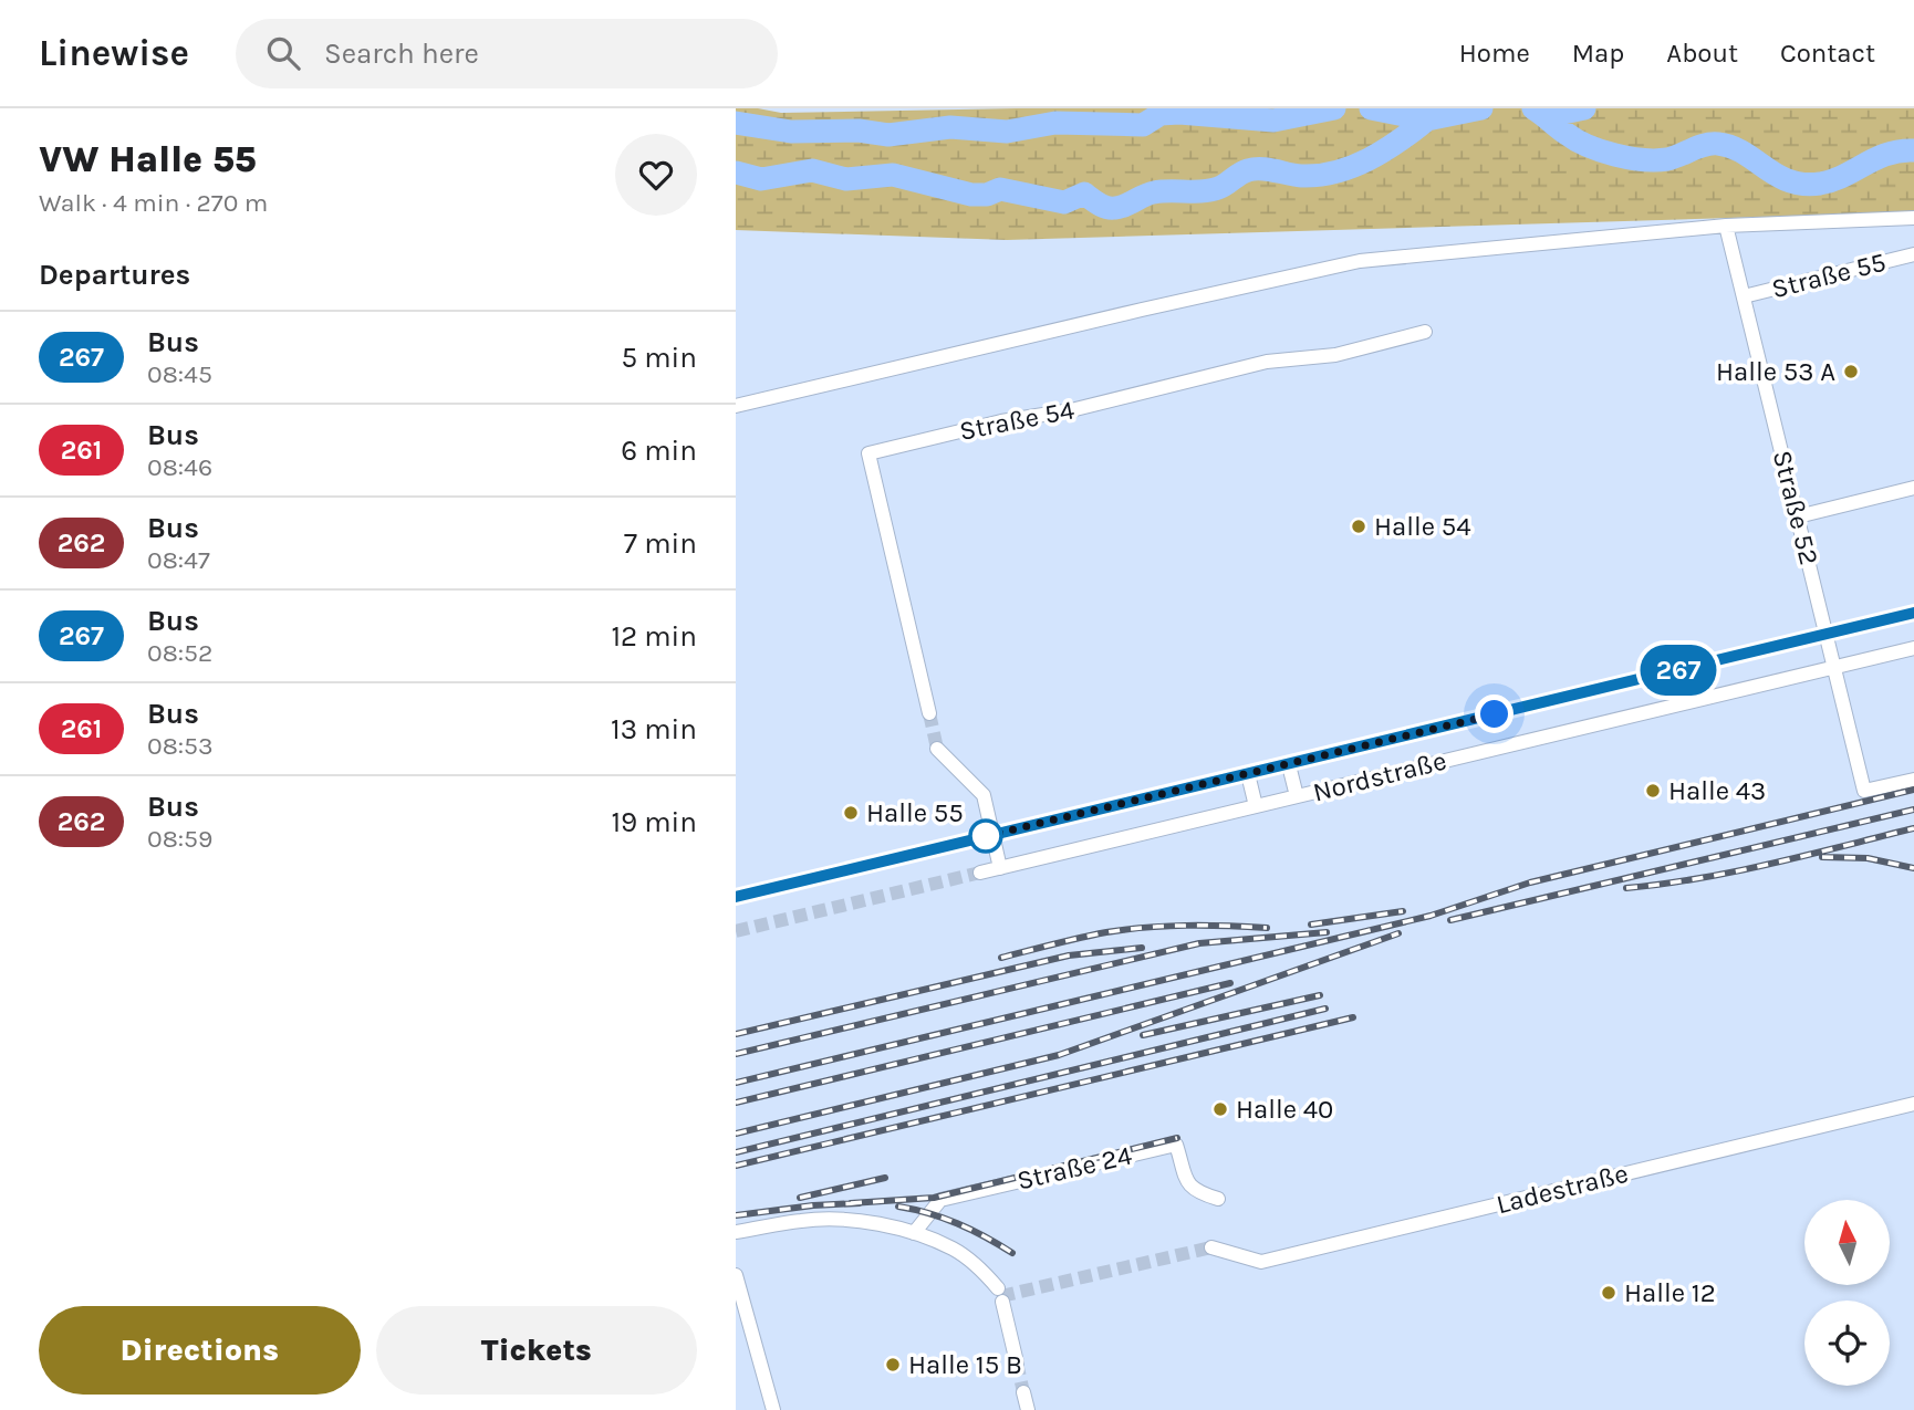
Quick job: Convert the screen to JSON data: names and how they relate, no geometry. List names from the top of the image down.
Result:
{
  "streets": {
    "street": [
      "Straße 55",
      "Straße 54",
      "Straße 52",
      "Nordstraße",
      "Straße 24",
      "Ladestraße"
    ]
  },
  "crossings": [
    ["Straße 55", "Straße 52"],
    ["Straße 52", "Nordstraße"]
  ],
  "places": [
    "Halle 53 A",
    "Halle 54",
    "Halle 43",
    "Halle 55",
    "Halle 40",
    "Halle 12",
    "Halle 15 B"
  ],
  "lines": ["bus line 267"],
  "north": "top",
  "page": {
    "header": "Linewise",
    "search": "Search here",
    "nav": [
      "Home",
      "Map",
      "About",
      "Contact"
    ],
    "heading": [
      ["VW Halle 55", "Walk · 4 min · 270 m"],
      "Departures"
    ],
    "on_map": "267",
    "list": [
      {
        "mark": "267",
        "name": "Bus",
        "note": "08:45",
        "value": "5 min"
      },
      {
        "mark": "261",
        "name": "Bus",
        "note": "08:46",
        "value": "6 min"
      },
      {
        "mark": "262",
        "name": "Bus",
        "note": "08:47",
        "value": "7 min"
      },
      {
        "mark": "267",
        "name": "Bus",
        "note": "08:52",
        "value": "12 min"
      },
      {
        "mark": "261",
        "name": "Bus",
        "note": "08:53",
        "value": "13 min"
      },
      {
        "mark": "262",
        "name": "Bus",
        "note": "08:59",
        "value": "19 min"
      }
    ],
    "buttons": ["Directions", "Tickets"]
  }
}
